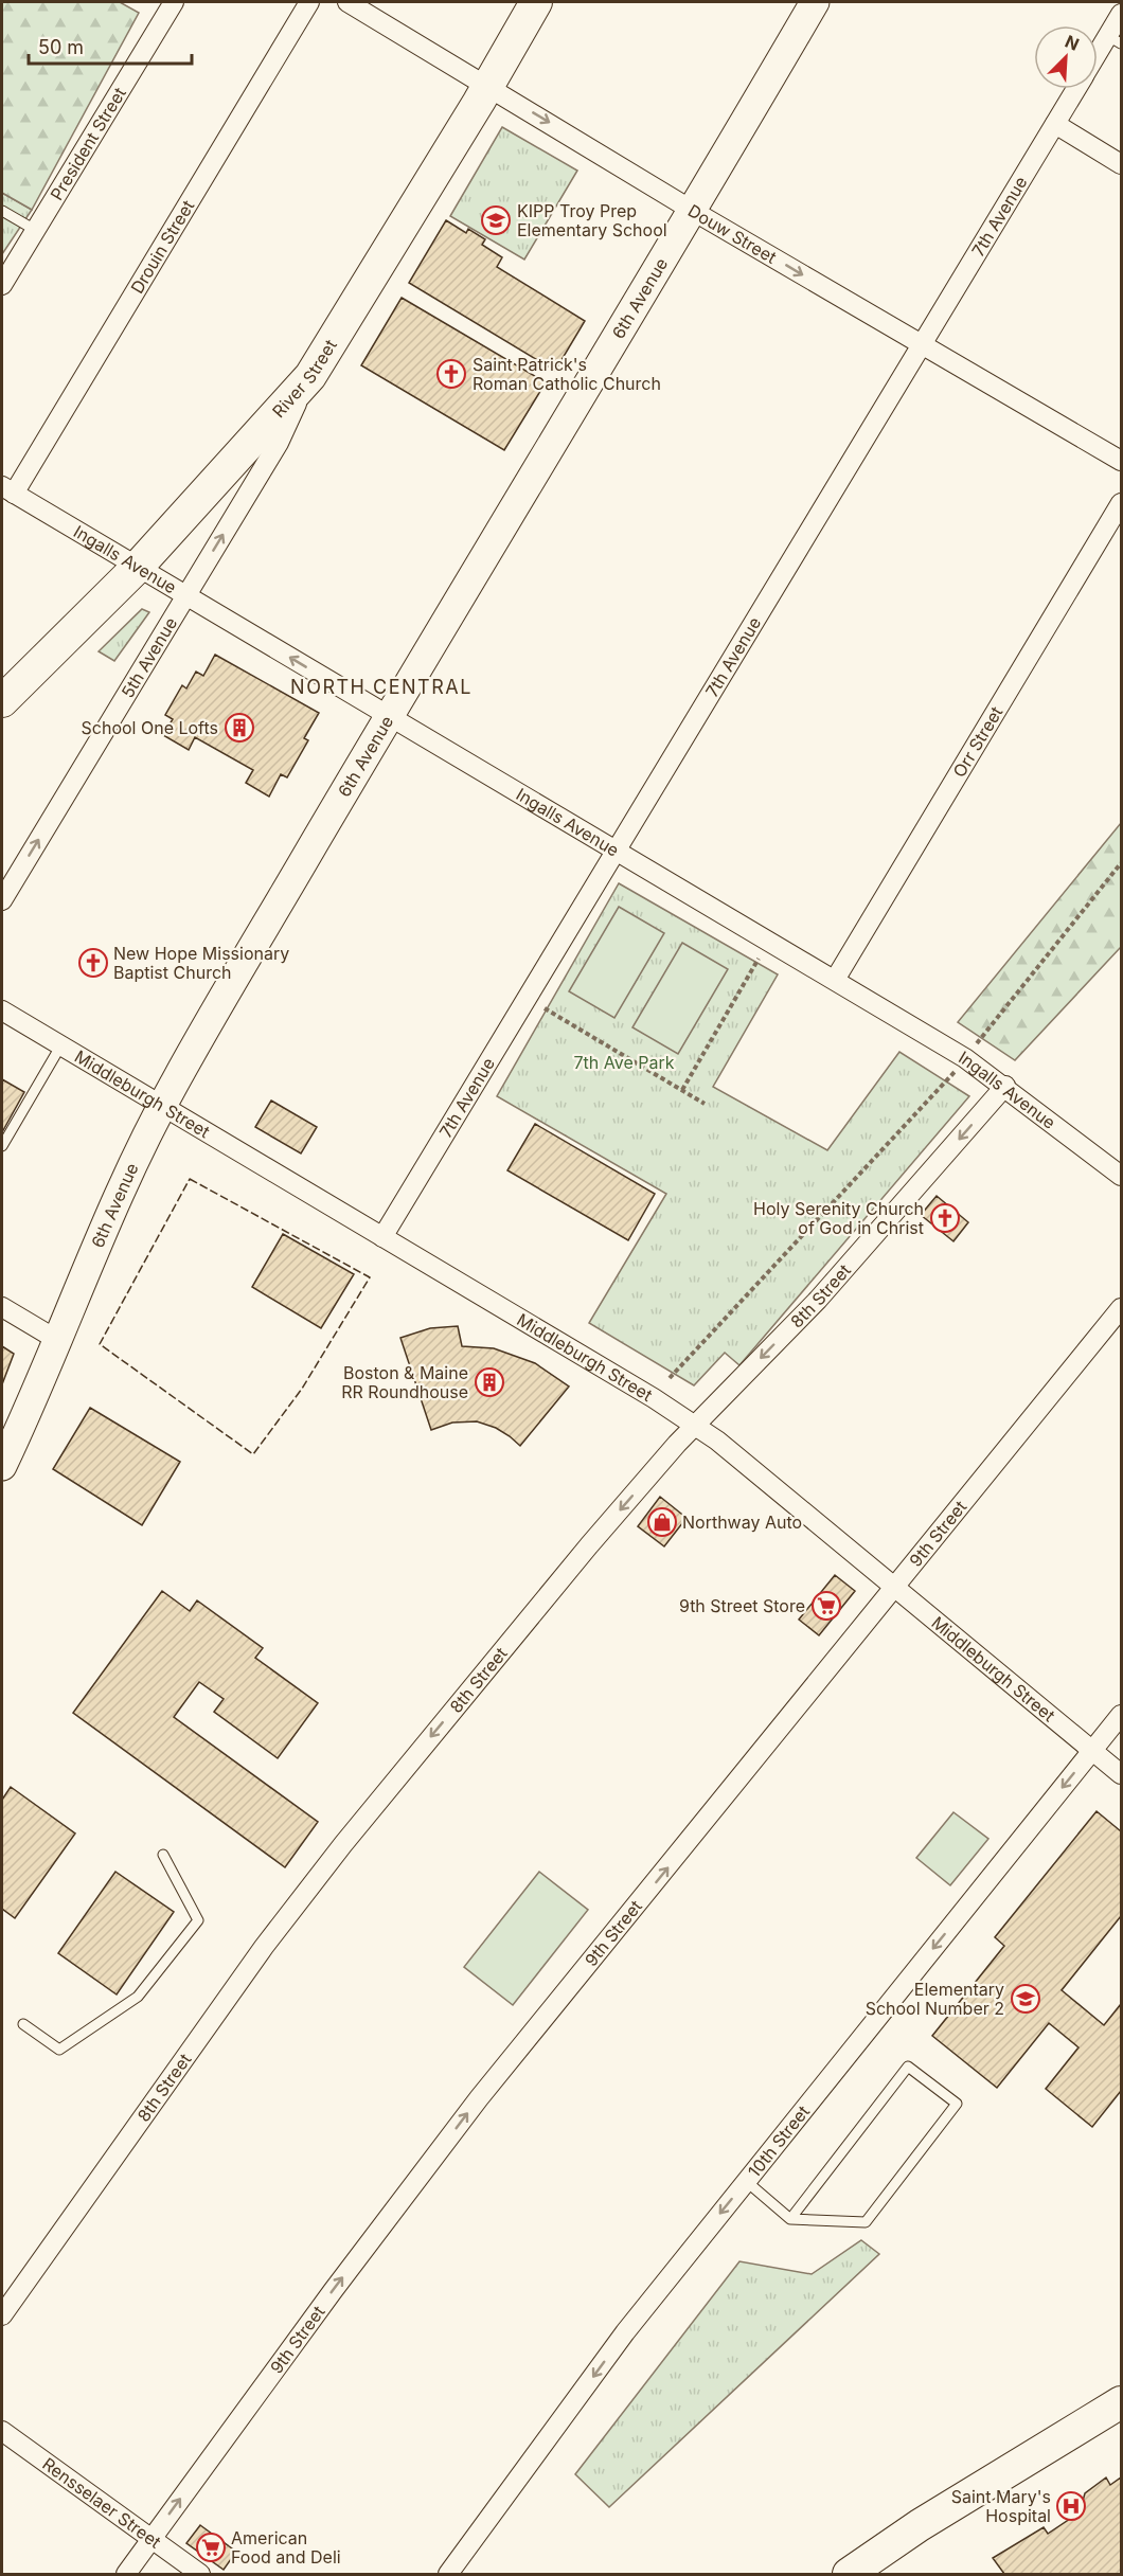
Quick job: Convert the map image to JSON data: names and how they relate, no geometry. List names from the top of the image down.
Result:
{
  "streets": {
    "main road": ["River Street"],
    "street": [
      "President Street",
      "7th Avenue",
      "Douw Street",
      "Drouin Street",
      "6th Avenue",
      "Ingalls Avenue",
      "5th Avenue",
      "Orr Street",
      "Middleburgh Street",
      "8th Street",
      "9th Street",
      "10th Street",
      "Rensselaer Street"
    ]
  },
  "crossings": [
    ["7th Avenue", "Douw Street"],
    ["7th Avenue", "Ingalls Avenue"],
    ["7th Avenue", "Middleburgh Street"],
    ["Douw Street", "6th Avenue"],
    ["Douw Street", "River Street"],
    ["Drouin Street", "Ingalls Avenue"],
    ["6th Avenue", "Ingalls Avenue"],
    ["6th Avenue", "Middleburgh Street"],
    ["River Street", "Ingalls Avenue"],
    ["River Street", "5th Avenue"],
    ["Ingalls Avenue", "5th Avenue"],
    ["Ingalls Avenue", "Orr Street"],
    ["Ingalls Avenue", "8th Street"],
    ["Middleburgh Street", "8th Street"],
    ["Middleburgh Street", "9th Street"],
    ["Middleburgh Street", "10th Street"],
    ["9th Street", "Rensselaer Street"]
  ],
  "one_way": [
    "Douw Street",
    "5th Avenue",
    "8th Street",
    "9th Street",
    "10th Street"
  ],
  "districts": ["NORTH CENTRAL"],
  "parks": ["7th Ave Park"],
  "places": {
    "school or university": ["KIPP Troy Prep Elementary School", "Elementary School Number 2"],
    "church": ["Saint Patrick's Roman Catholic Church", "New Hope Missionary Baptist Church", "Holy Serenity Church of God in Christ"],
    "building": ["School One Lofts", "Boston & Maine RR Roundhouse"],
    "shop": ["Northway Auto"],
    "supermarket": ["9th Street Store", "American Food and Deli"],
    "hospital": ["Saint Mary's Hospital"]
  },
  "scale_bar": "50 m",
  "north": "top right"
}
